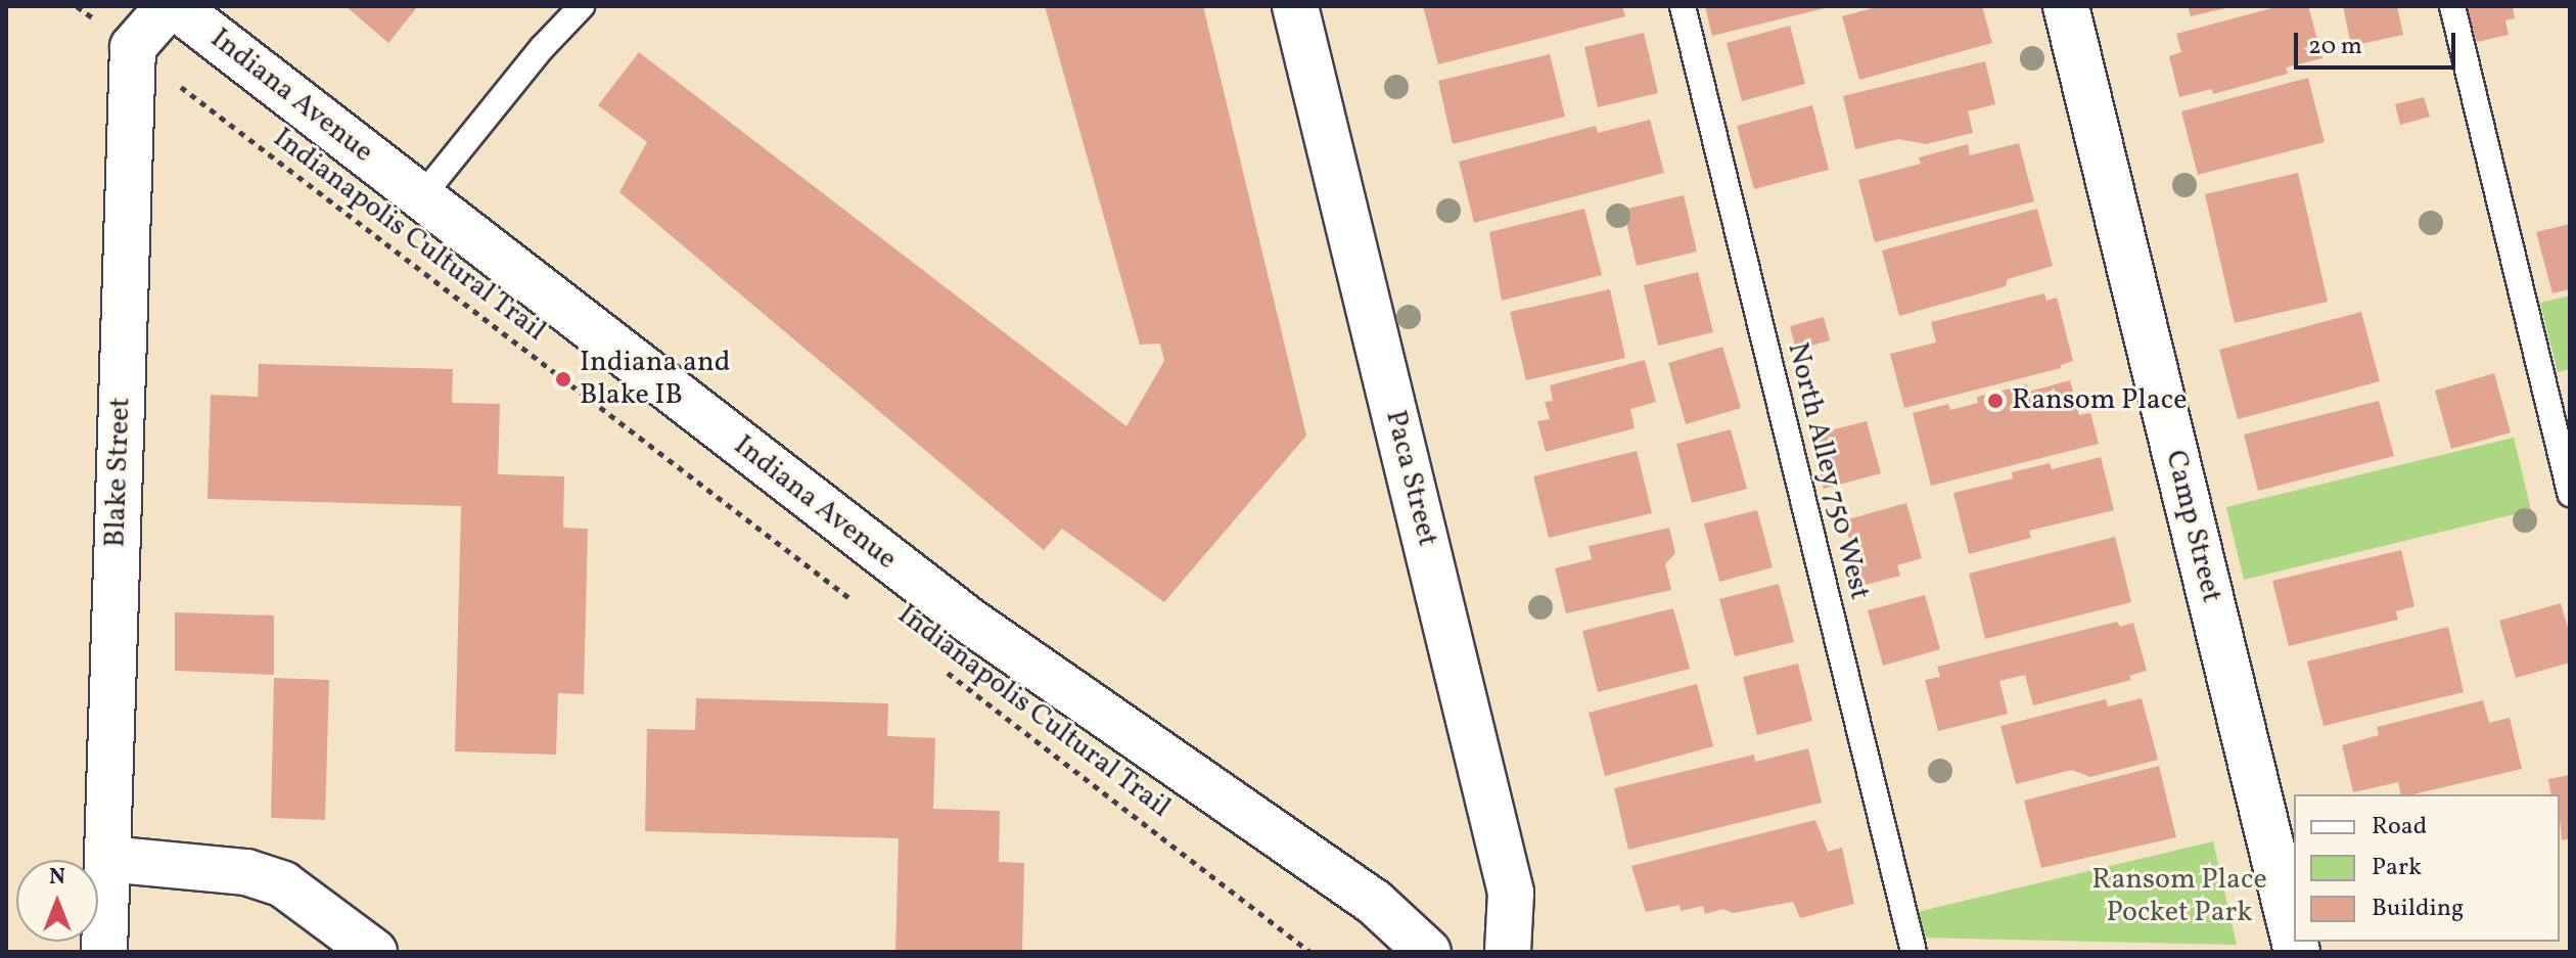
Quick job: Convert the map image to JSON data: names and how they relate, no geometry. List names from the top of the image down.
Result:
{
  "streets": {
    "street": [
      "Indiana Avenue",
      "Blake Street",
      "Paca Street",
      "Camp Street"
    ],
    "lane": ["North Alley 750 West"],
    "path": ["Indianapolis Cultural Trail"]
  },
  "crossings": [
    ["Indiana Avenue", "Blake Street"]
  ],
  "parks": ["Ransom Place Pocket Park"],
  "places": ["Indiana and Blake IB", "Ransom Place"],
  "legend": ["Road", "Park", "Building"],
  "scale_bar": "20 m",
  "north": "top"
}
